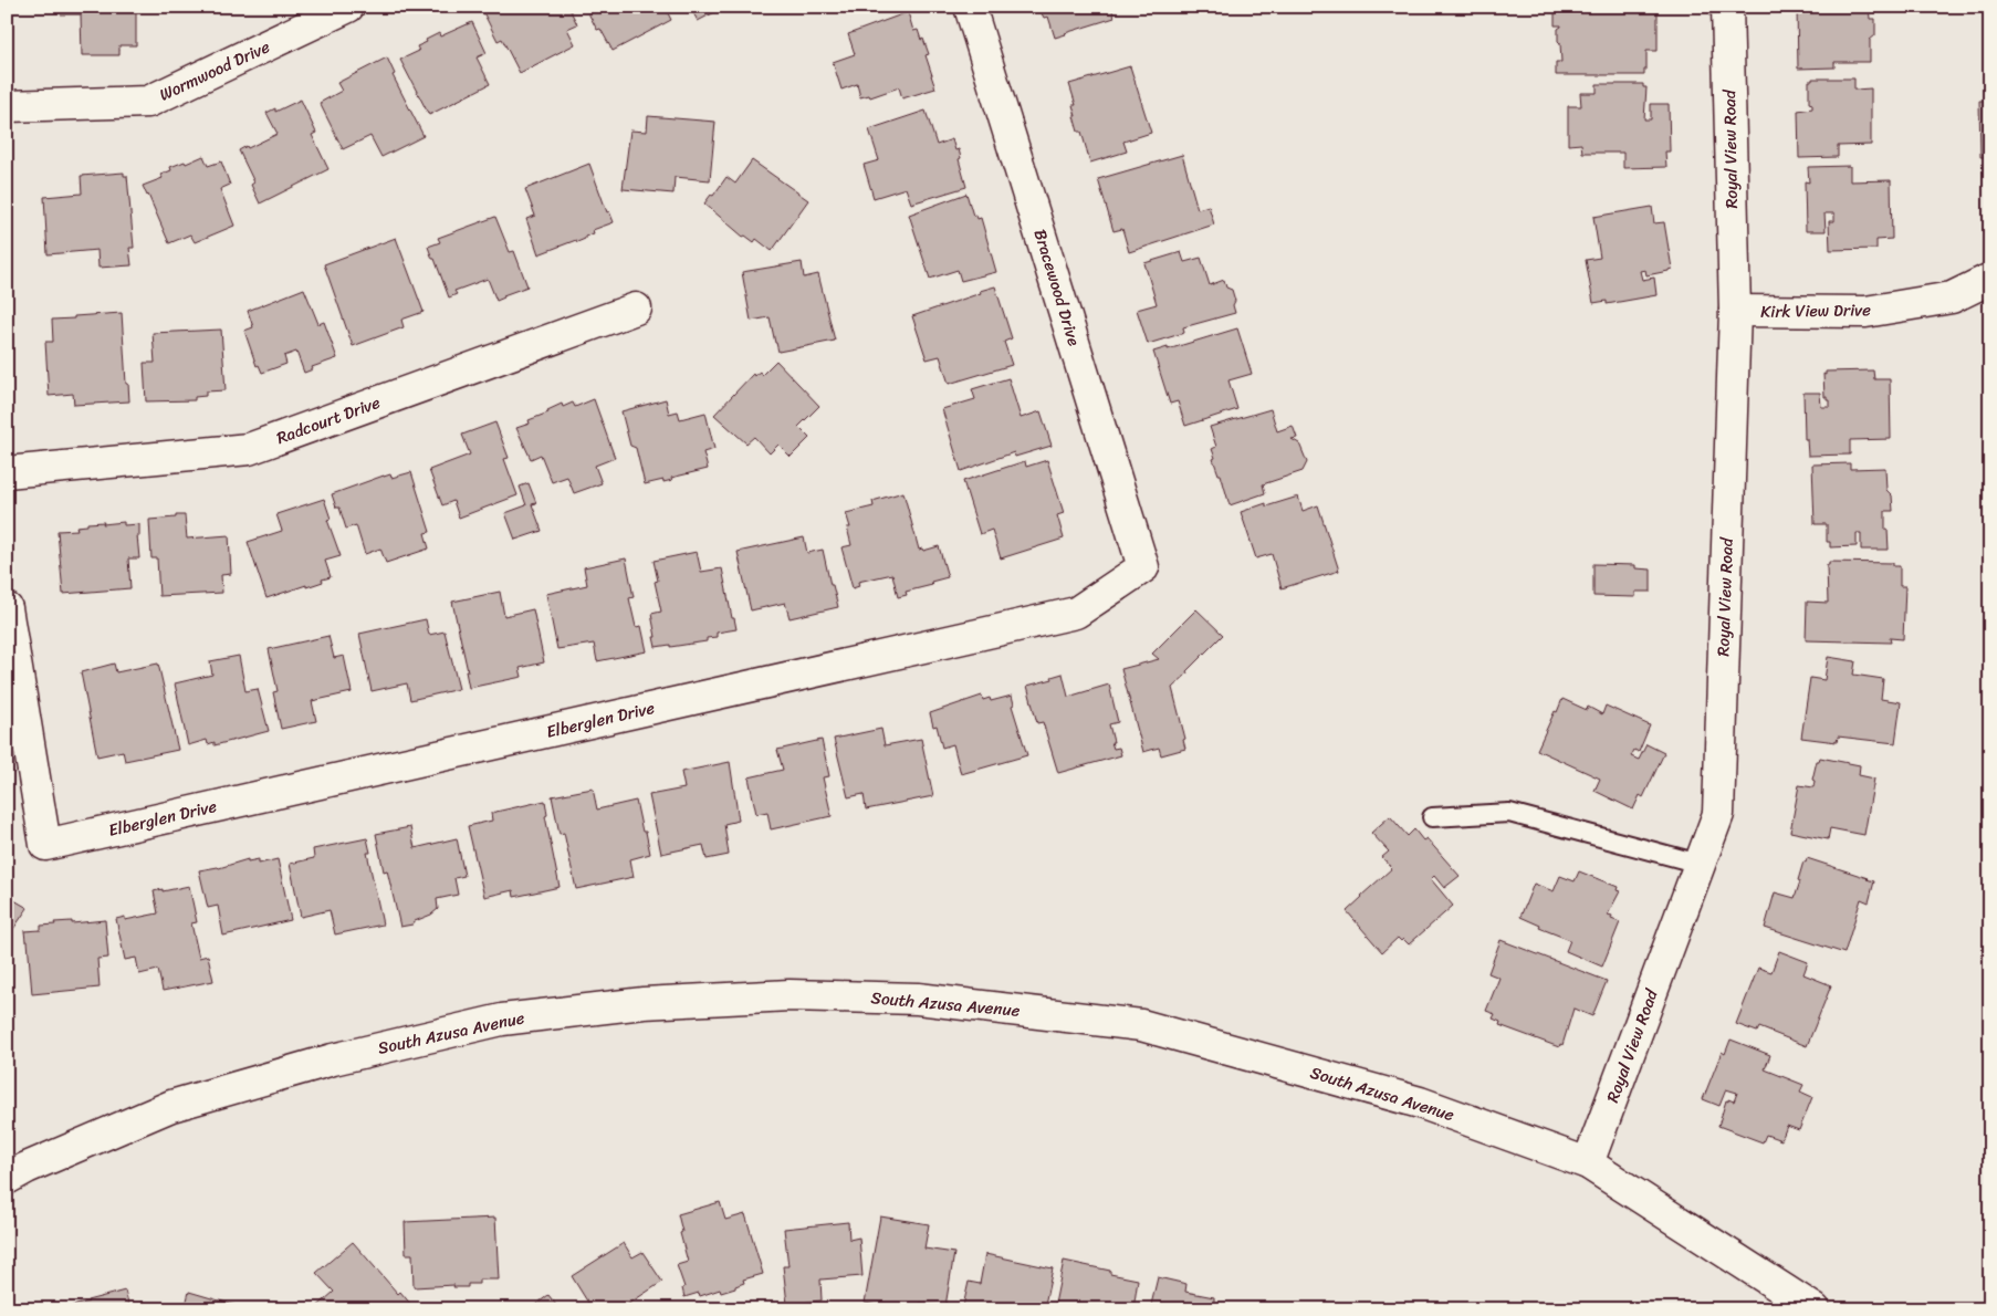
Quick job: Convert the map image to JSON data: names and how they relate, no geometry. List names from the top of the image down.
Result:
{
  "streets": {
    "street": [
      "Wormwood Drive",
      "Royal View Road",
      "Bracewood Drive",
      "Kirk View Drive",
      "Radcourt Drive",
      "Elberglen Drive",
      "South Azusa Avenue"
    ]
  },
  "crossings": [
    ["Royal View Road", "Kirk View Drive"],
    ["Royal View Road", "South Azusa Avenue"],
    ["Bracewood Drive", "Elberglen Drive"]
  ]
}
